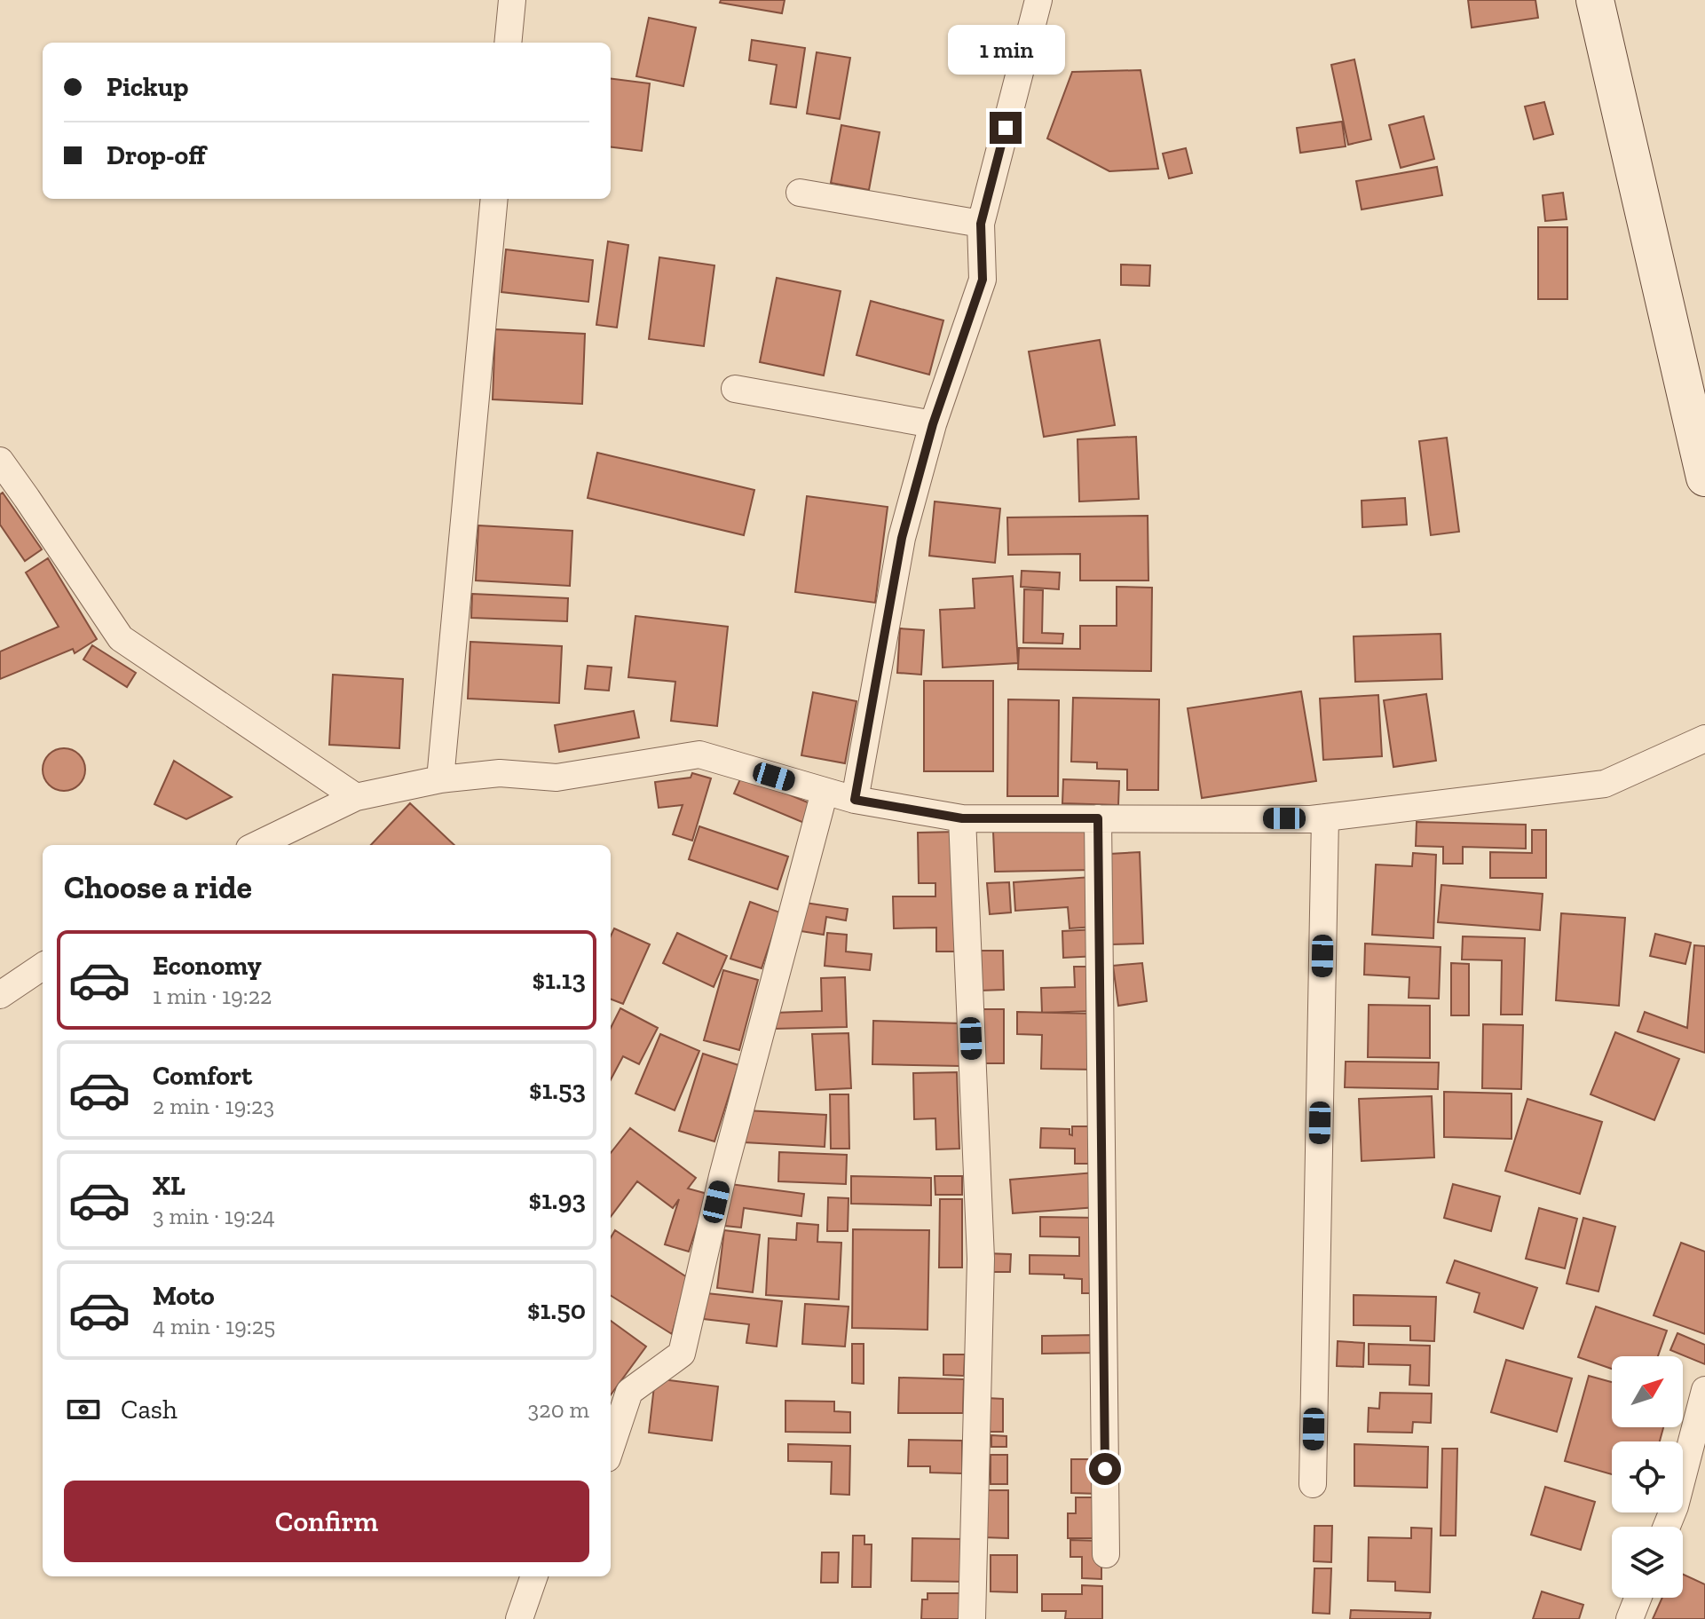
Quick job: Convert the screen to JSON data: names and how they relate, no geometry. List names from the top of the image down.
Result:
{
  "north": "top right",
  "page": {
    "bubble": "1 min",
    "banner": ["Pickup", "Drop-off"],
    "heading": "Choose a ride",
    "list": [
      {
        "name": "Economy",
        "note": "1 min · 19:22",
        "value": "$1.13"
      },
      {
        "name": "Comfort",
        "note": "2 min · 19:23",
        "value": "$1.53"
      },
      {
        "name": "XL",
        "note": "3 min · 19:24",
        "value": "$1.93"
      },
      {
        "name": "Moto",
        "note": "4 min · 19:25",
        "value": "$1.50"
      }
    ],
    "pay": ["Cash", "320 m"],
    "buttons": "Confirm"
  }
}
